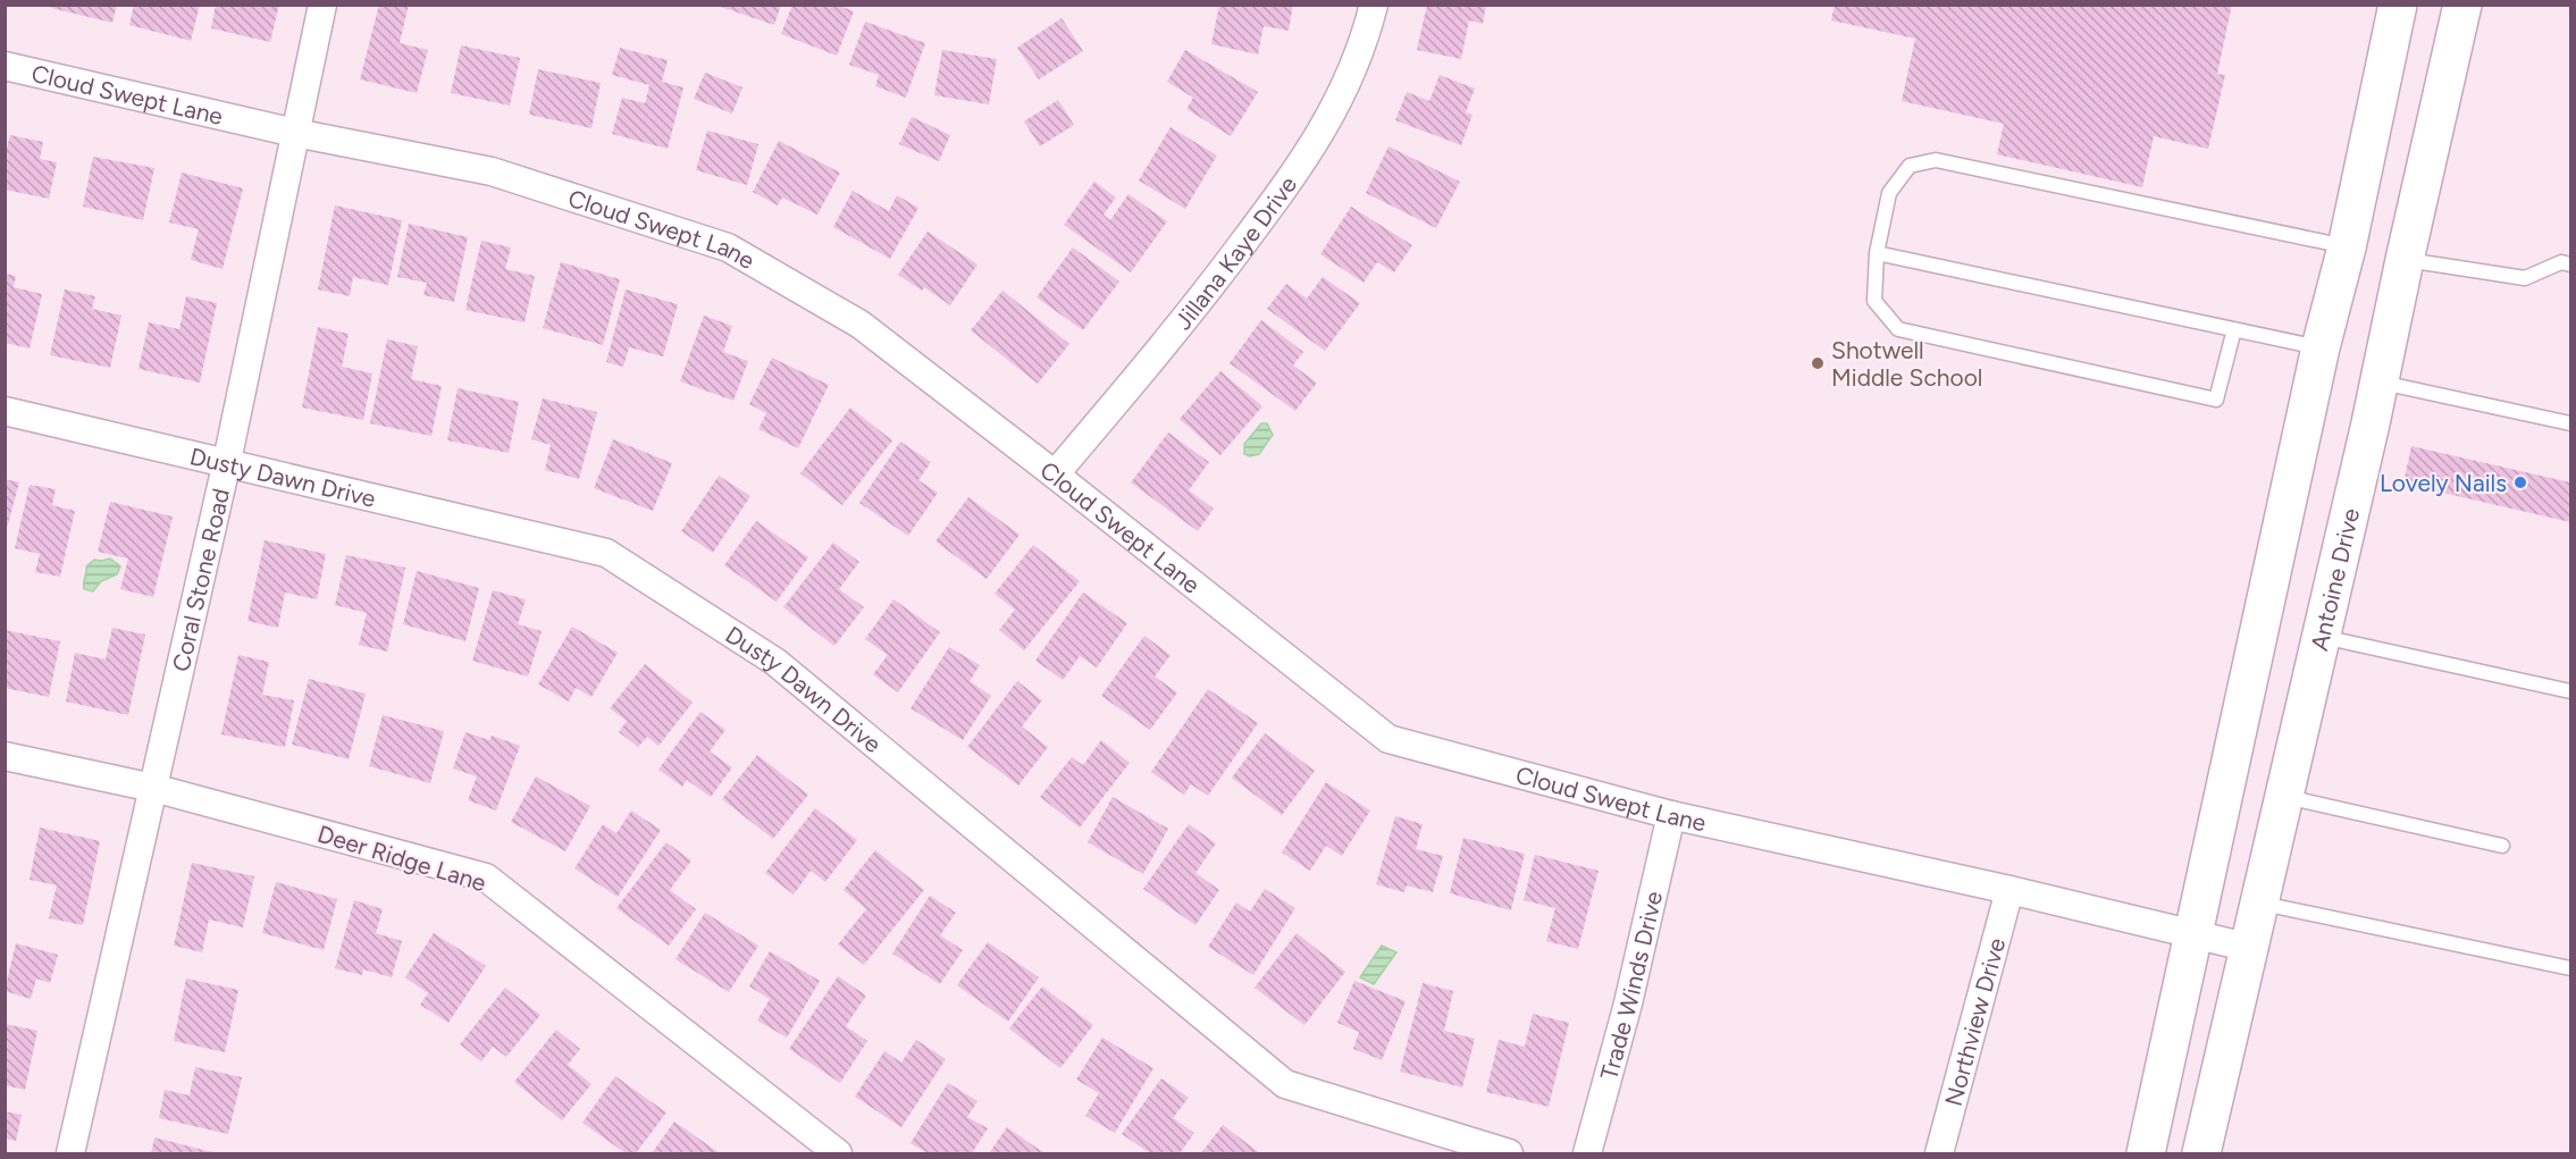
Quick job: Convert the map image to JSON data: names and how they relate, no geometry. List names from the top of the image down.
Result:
{
  "streets": {
    "main road": ["Antoine Drive"],
    "street": [
      "Cloud Swept Lane",
      "Jillana Kaye Drive",
      "Dusty Dawn Drive",
      "Coral Stone Road",
      "Deer Ridge Lane",
      "Trade Winds Drive",
      "Northview Drive"
    ]
  },
  "crossings": [
    ["Cloud Swept Lane", "Jillana Kaye Drive"],
    ["Cloud Swept Lane", "Coral Stone Road"],
    ["Cloud Swept Lane", "Antoine Drive"],
    ["Cloud Swept Lane", "Trade Winds Drive"],
    ["Cloud Swept Lane", "Northview Drive"],
    ["Dusty Dawn Drive", "Coral Stone Road"],
    ["Coral Stone Road", "Deer Ridge Lane"]
  ],
  "places": ["Shotwell Middle School", "Lovely Nails"]
}
